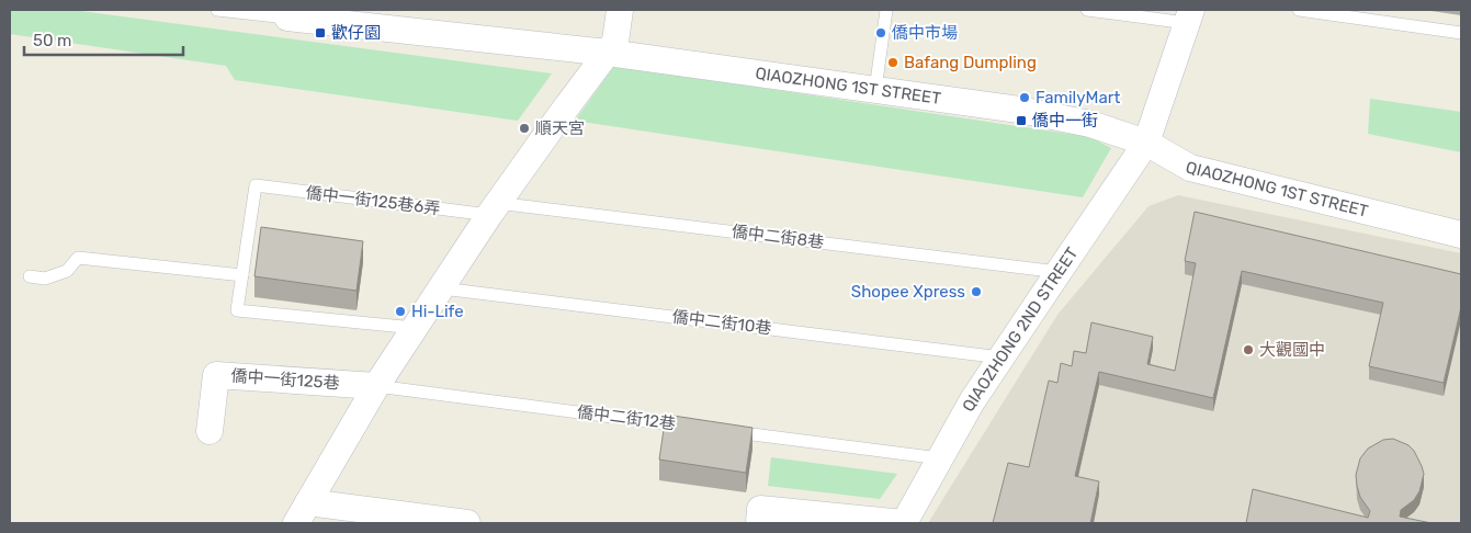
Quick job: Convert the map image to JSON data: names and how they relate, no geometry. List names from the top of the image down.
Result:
{
  "streets": {
    "street": ["QIAOZHONG 1ST STREET", "QIAOZHONG 2ND STREET", "僑中一街125巷"],
    "lane": [
      "僑中一街125巷6弄",
      "僑中二街8巷",
      "僑中二街10巷",
      "僑中二街12巷"
    ]
  },
  "crossings": [
    ["QIAOZHONG 1ST STREET", "QIAOZHONG 2ND STREET"],
    ["僑中一街125巷6弄", "僑中二街8巷"],
    ["僑中二街8巷", "QIAOZHONG 2ND STREET"],
    ["僑中二街10巷", "QIAOZHONG 2ND STREET"],
    ["僑中一街125巷", "僑中二街12巷"]
  ],
  "places": {
    "transit": ["歡仔園", "僑中一街"],
    "other": [
      "僑中市場",
      "Bafang Dumpling",
      "FamilyMart",
      "順天宮",
      "Shopee Xpress",
      "Hi-Life",
      "大觀國中"
    ]
  },
  "scale_bar": "50 m"
}
